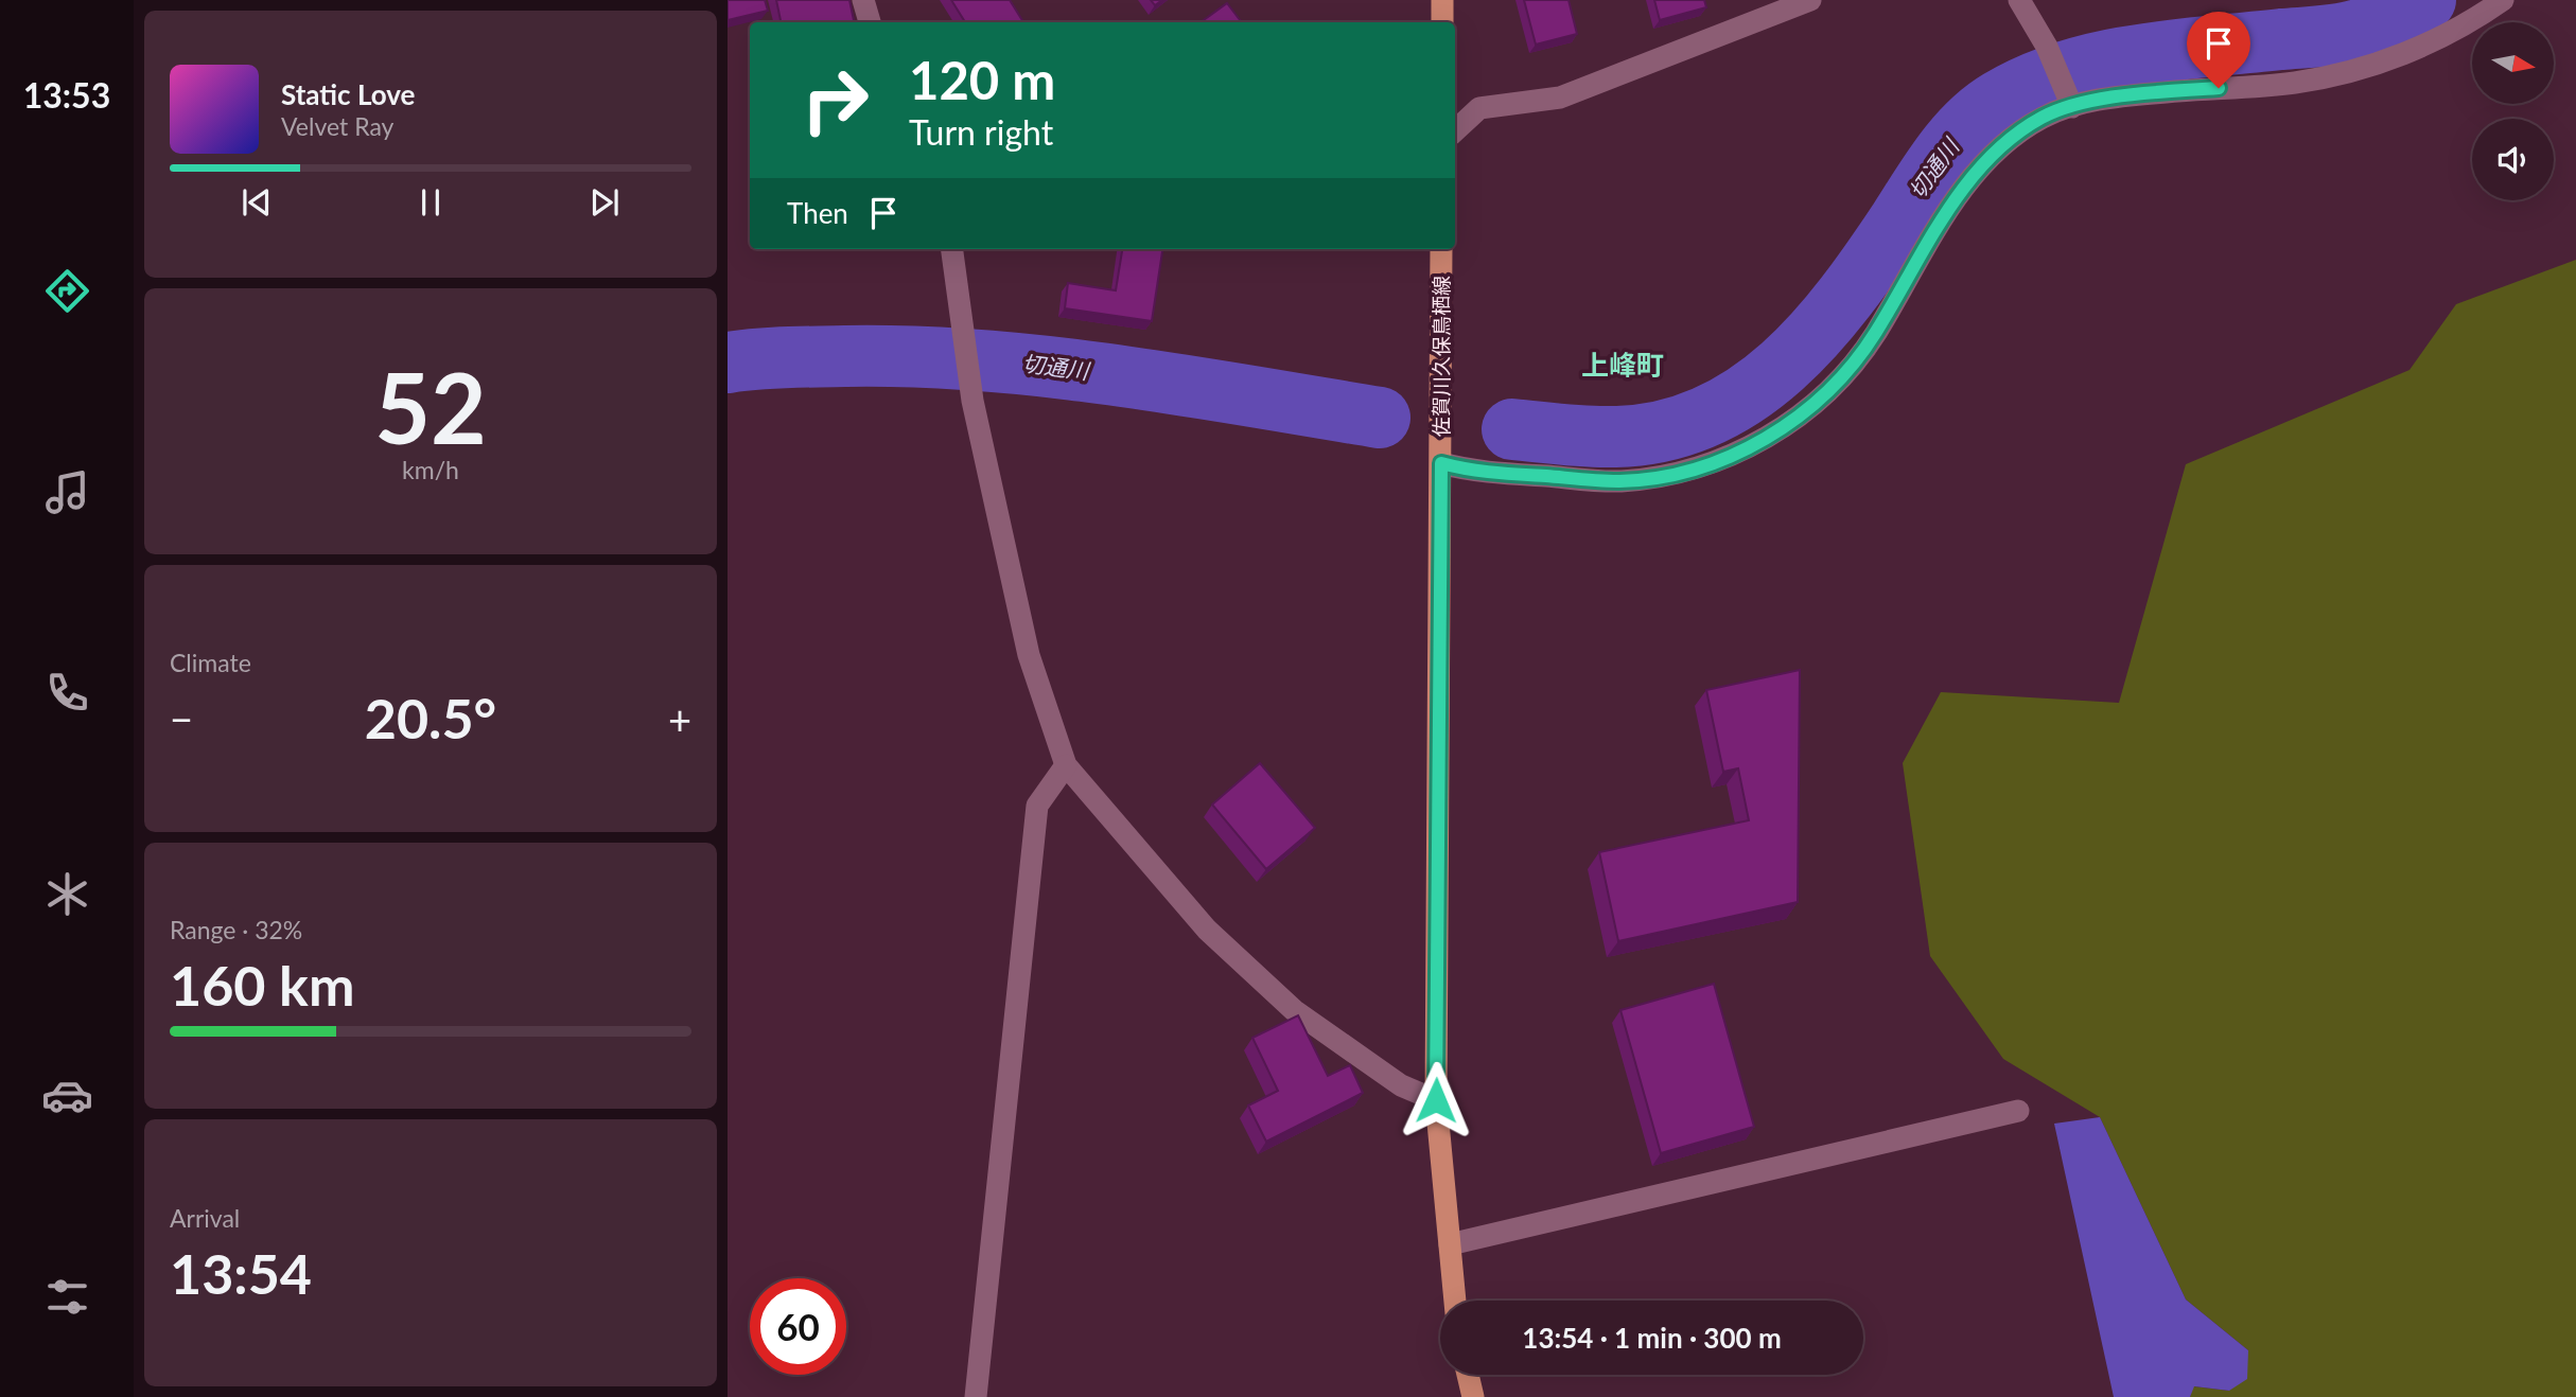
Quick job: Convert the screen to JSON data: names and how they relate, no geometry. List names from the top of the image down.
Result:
{
  "streets": {
    "main road": ["佐賀川久保鳥栖線"]
  },
  "districts": ["上峰町"],
  "water": ["切通川"],
  "north": "right",
  "page": {
    "tabs": "13:53",
    "turn": ["120 m", "Turn right"],
    "song": ["Static Love", "Velvet Ray"],
    "then": "Then",
    "tile": [
      ["52", "km/h"],
      "Climate",
      ["Range · 32%", "160 km"],
      ["Arrival", "13:54"]
    ],
    "heat": ["−", "20.5°", "+"],
    "limit": "60",
    "trip": "13:54 · 1 min · 300 m"
  }
}
